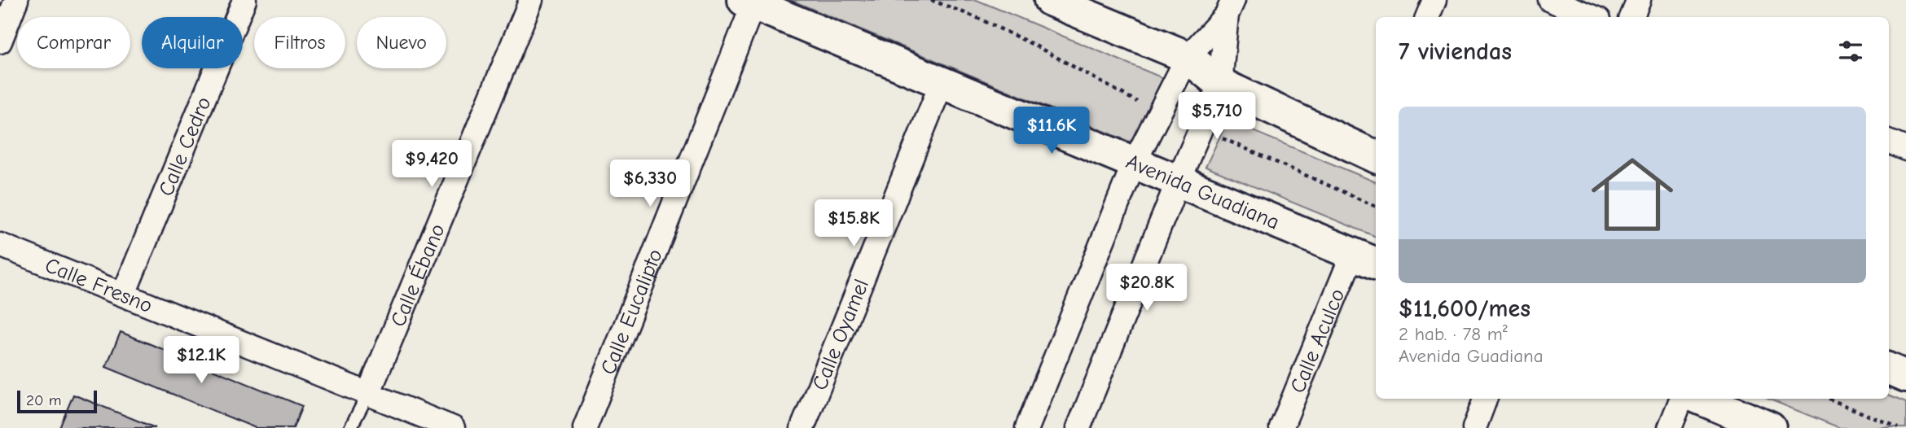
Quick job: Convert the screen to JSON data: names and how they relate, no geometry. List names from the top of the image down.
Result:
{
  "streets": {
    "street": [
      "Calle Cedro",
      "Avenida Guadiana",
      "Calle Ébano",
      "Calle Fresno",
      "Calle Eucalipto",
      "Calle Oyamel",
      "Calle Aculco"
    ]
  },
  "crossings": [
    ["Calle Cedro", "Calle Fresno"],
    ["Avenida Guadiana", "Calle Eucalipto"],
    ["Avenida Guadiana", "Calle Oyamel"],
    ["Avenida Guadiana", "Calle Aculco"],
    ["Calle Ébano", "Calle Fresno"]
  ],
  "scale_bar": "20 m",
  "page": {
    "chip": [
      "Comprar",
      "Alquilar",
      "Filtros",
      "Nuevo"
    ],
    "heading": "7 viviendas",
    "list": [
      {
        "name": "$11,600/mes",
        "note": "2 hab. · 78 m² · Avenida Guadiana"
      }
    ],
    "price": [
      "$5,710",
      "$11.6K",
      "$9,420",
      "$6,330",
      "$15.8K",
      "$20.8K",
      "$12.1K"
    ],
    "scale": "20 m"
  }
}
